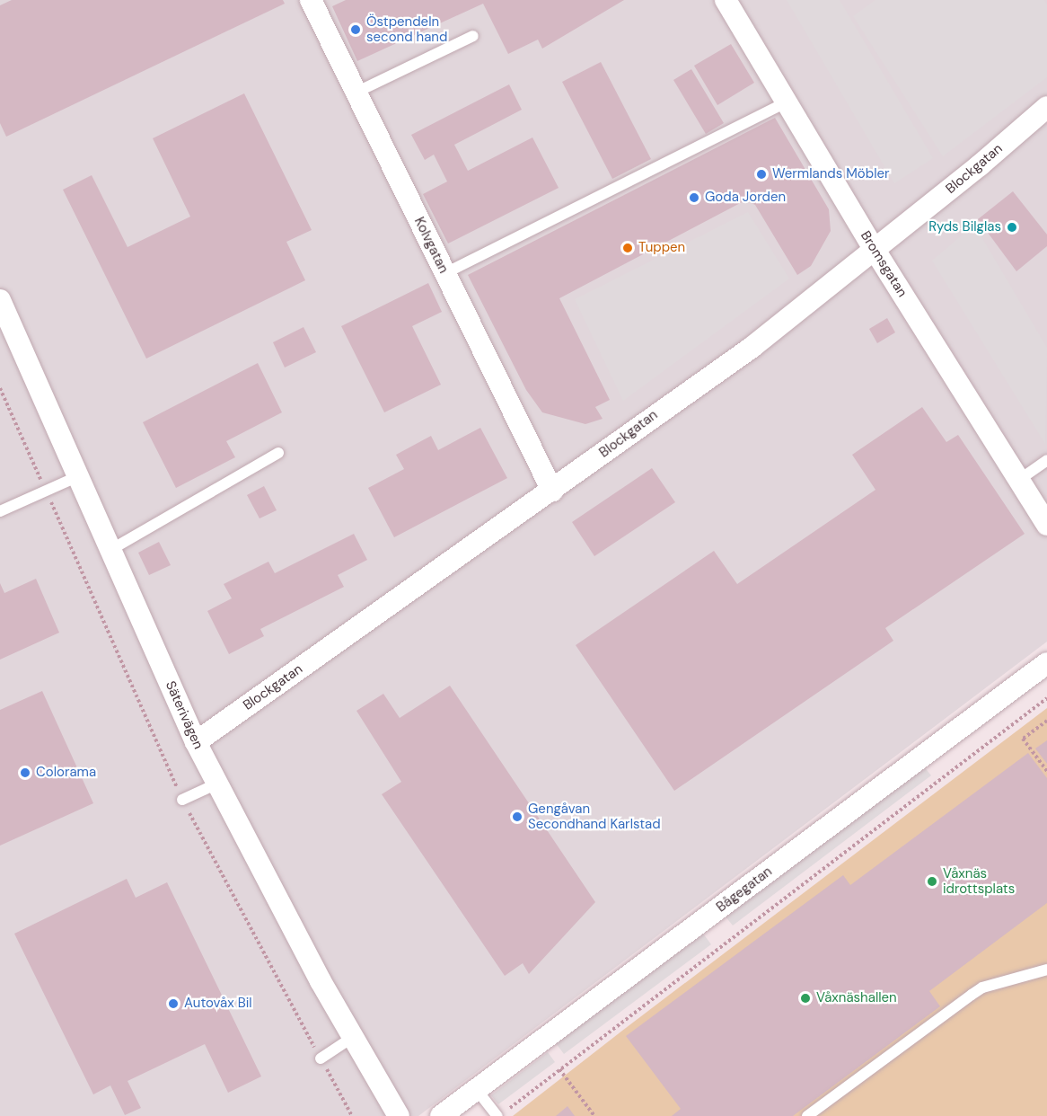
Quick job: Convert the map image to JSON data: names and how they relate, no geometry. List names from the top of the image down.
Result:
{
  "streets": {
    "street": [
      "Blockgatan",
      "Kolvgatan",
      "Bromsgatan",
      "Säterivägen",
      "Bågegatan"
    ]
  },
  "crossings": [
    ["Blockgatan", "Kolvgatan"],
    ["Blockgatan", "Bromsgatan"],
    ["Blockgatan", "Säterivägen"]
  ],
  "places": [
    "Östpendeln second hand",
    "Wermlands Möbler",
    "Goda Jorden",
    "Ryds Bilglas",
    "Tuppen",
    "Colorama",
    "Gengåvan Secondhand Karlstad",
    "Våxnäs idrottsplats",
    "Våxnäshallen",
    "Autovåx Bil"
  ]
}
